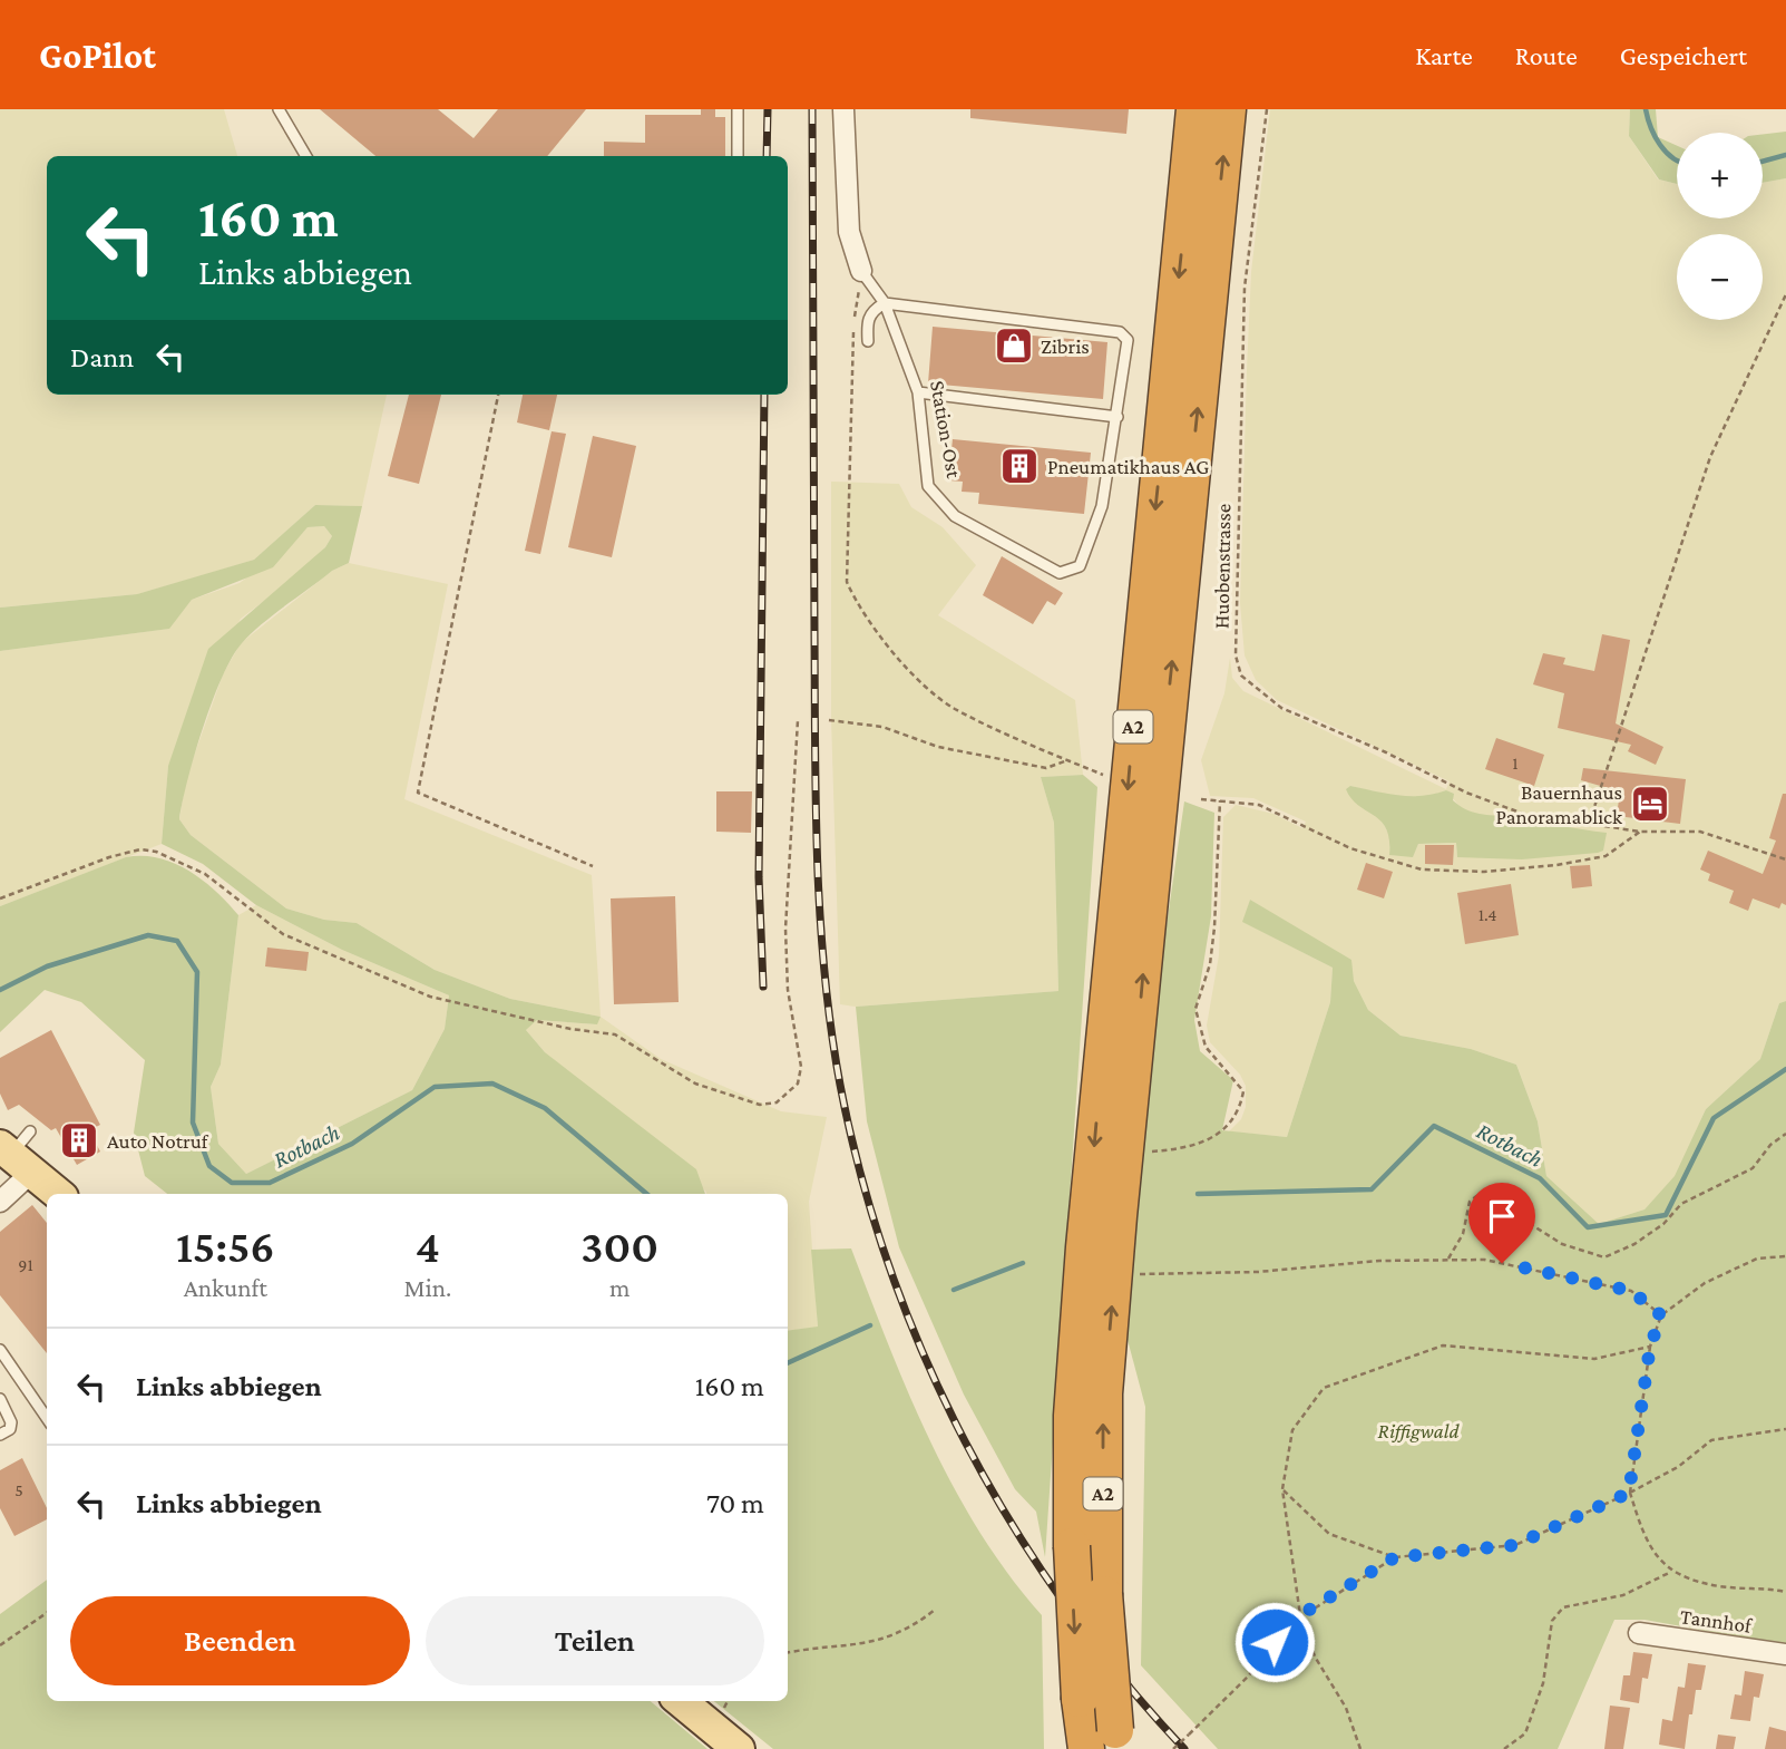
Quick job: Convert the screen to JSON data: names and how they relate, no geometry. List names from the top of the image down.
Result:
{
  "streets": {
    "highway": ["A2"],
    "street": ["Station-Ost", "Tannhof"],
    "path": ["Huobenstrasse"]
  },
  "water": ["Rotbach"],
  "parks": ["Riffigwald"],
  "places": {
    "shop": ["Zibris"],
    "building": ["Pneumatikhaus AG", "Auto Notruf"],
    "hotel": ["Bauernhaus Panoramablick"]
  },
  "house_numbers": [
    "1",
    "1.4",
    "91",
    "5"
  ],
  "page": {
    "header": "GoPilot",
    "nav": ["Karte", "Route", "Gespeichert"],
    "map_buttons": ["+", "−"],
    "turn": ["160 m", "Links abbiegen"],
    "then": "Dann",
    "eta": [
      "15:56",
      "Ankunft",
      "4",
      "Min.",
      "300",
      "m"
    ],
    "list": [
      {
        "name": "Links abbiegen",
        "value": "160 m"
      },
      {
        "name": "Links abbiegen",
        "value": "70 m"
      }
    ],
    "buttons": ["Beenden", "Teilen"]
  }
}
